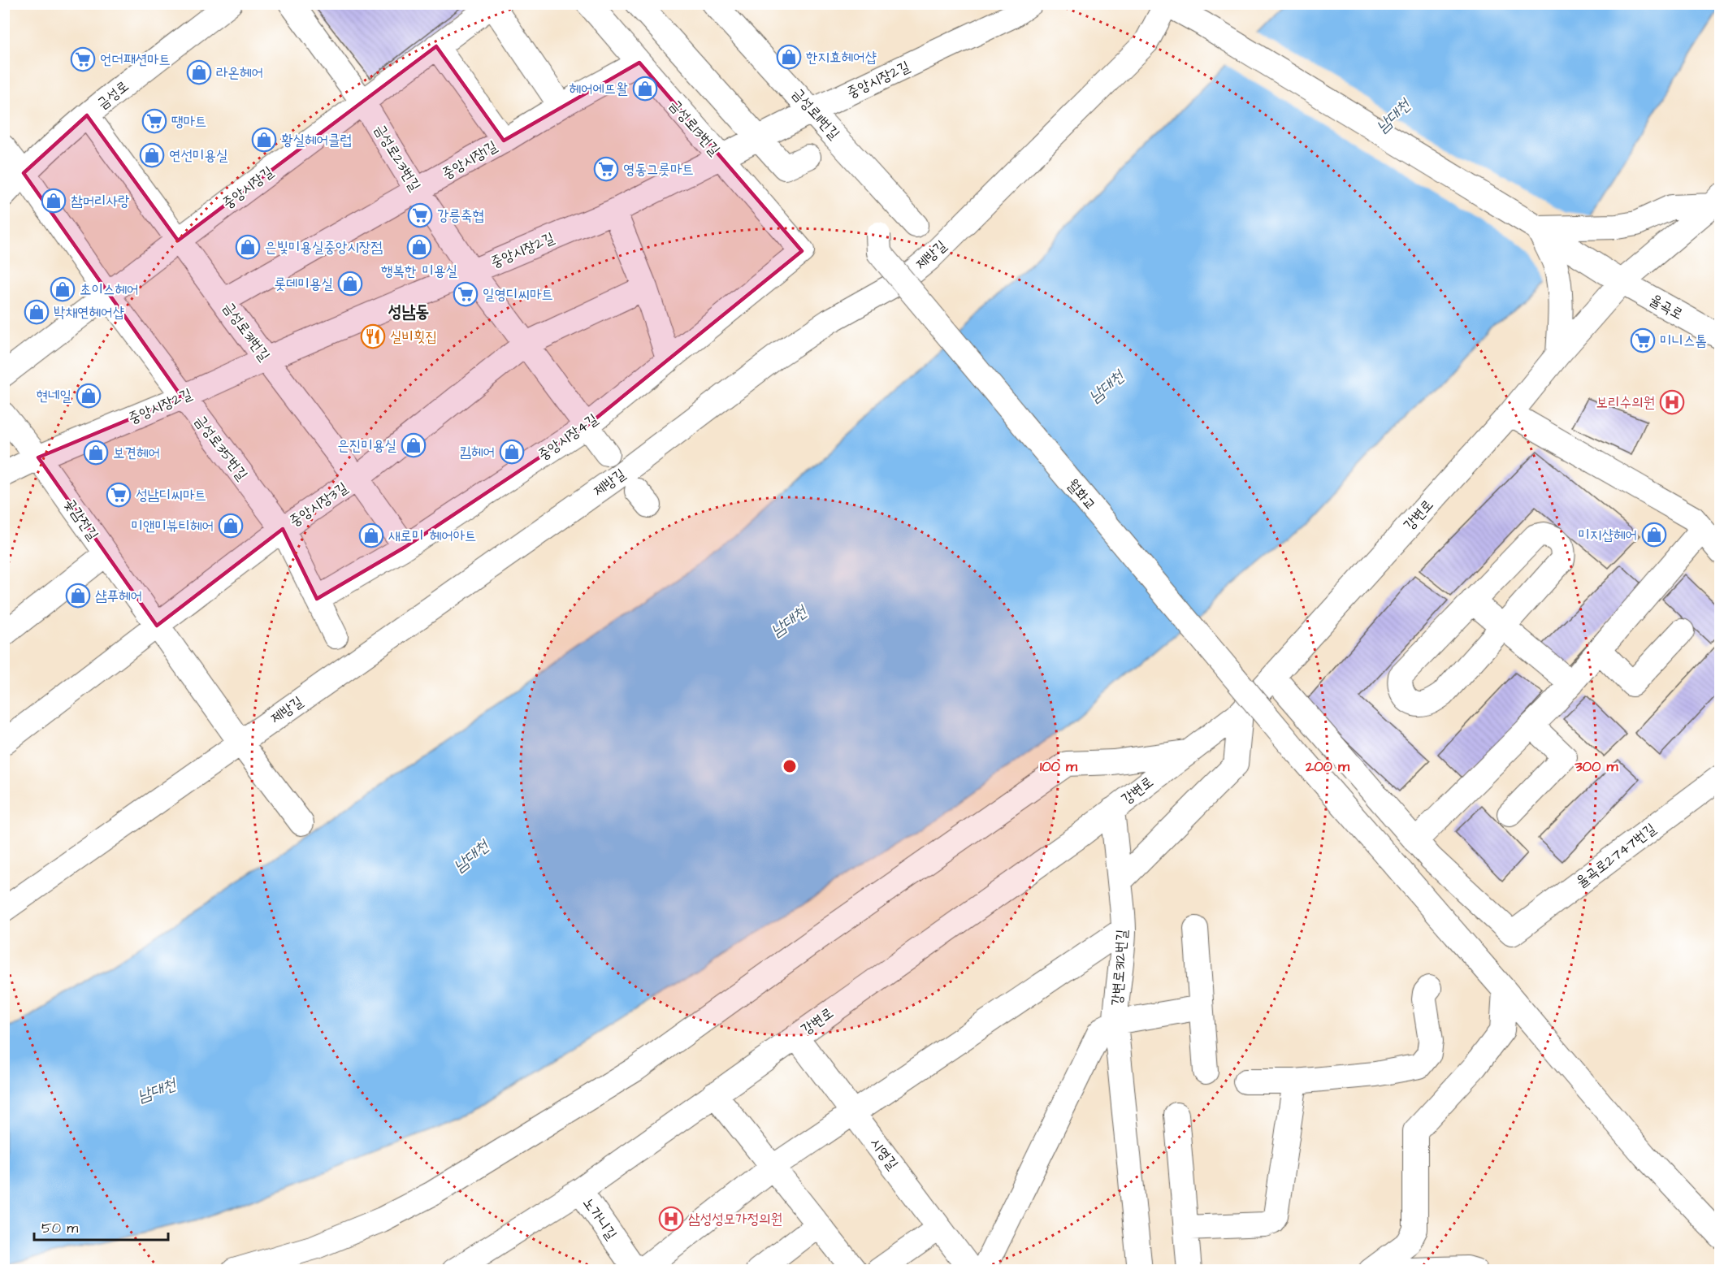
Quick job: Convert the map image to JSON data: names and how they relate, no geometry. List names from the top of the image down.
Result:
{
  "streets": {
    "street": [
      "중앙시장2길",
      "금성로",
      "금성로11번길",
      "금성로13번길",
      "금성로23번길",
      "중앙시장1길",
      "중앙시장길",
      "제방길",
      "율곡로",
      "금성로31번길",
      "중앙시장4길",
      "금성로35번길",
      "월화교",
      "중앙시장3길",
      "강변로",
      "곶감전길",
      "율곡로2747번길",
      "강변로312번길",
      "시영길",
      "노가니길"
    ]
  },
  "crossings": [
    ["중앙시장2길", "금성로11번길"],
    ["중앙시장2길", "금성로13번길"],
    ["중앙시장2길", "금성로23번길"],
    ["중앙시장2길", "금성로31번길"],
    ["중앙시장2길", "금성로35번길"],
    ["중앙시장2길", "곶감전길"],
    ["금성로", "금성로31번길"],
    ["금성로", "금성로35번길"],
    ["금성로13번길", "중앙시장1길"],
    ["금성로13번길", "중앙시장4길"],
    ["금성로23번길", "중앙시장1길"],
    ["금성로23번길", "중앙시장길"],
    ["금성로23번길", "중앙시장4길"],
    ["금성로23번길", "중앙시장3길"],
    ["중앙시장1길", "금성로31번길"],
    ["중앙시장길", "금성로31번길"],
    ["중앙시장길", "금성로35번길"],
    ["제방길", "율곡로"],
    ["제방길", "곶감전길"],
    ["율곡로", "강변로"],
    ["금성로31번길", "중앙시장4길"],
    ["금성로31번길", "중앙시장3길"],
    ["중앙시장4길", "금성로35번길"],
    ["금성로35번길", "중앙시장3길"],
    ["중앙시장3길", "곶감전길"],
    ["강변로", "강변로312번길"],
    ["강변로", "시영길"],
    ["강변로", "노가니길"]
  ],
  "districts": ["성남동"],
  "water": ["남대천"],
  "places": {
    "shop": [
      "한지효헤어샵",
      "라온헤어",
      "헤어에뜨왈",
      "황실헤어클럽",
      "연선미용실",
      "참머리사랑",
      "은빛미용실중앙시장점",
      "행복한 미용실",
      "롯데미용실",
      "초이스헤어",
      "박채연헤어샵",
      "현네일",
      "은진미용실",
      "킴헤어",
      "보견헤어",
      "미앤미뷰티헤어",
      "미지샵헤어",
      "새로미 헤어아트",
      "샴푸헤어"
    ],
    "supermarket": [
      "언더패션마트",
      "땡마트",
      "영동그릇마트",
      "강릉축협",
      "일영디씨마트",
      "미니스톰",
      "성남디씨마트"
    ],
    "restaurant": ["실비횟집"],
    "hospital": ["보리수의원", "삼성성모가정의원"]
  },
  "scale_bar": "50 m",
  "rings": ["100 m", "200 m", "300 m"]
}
